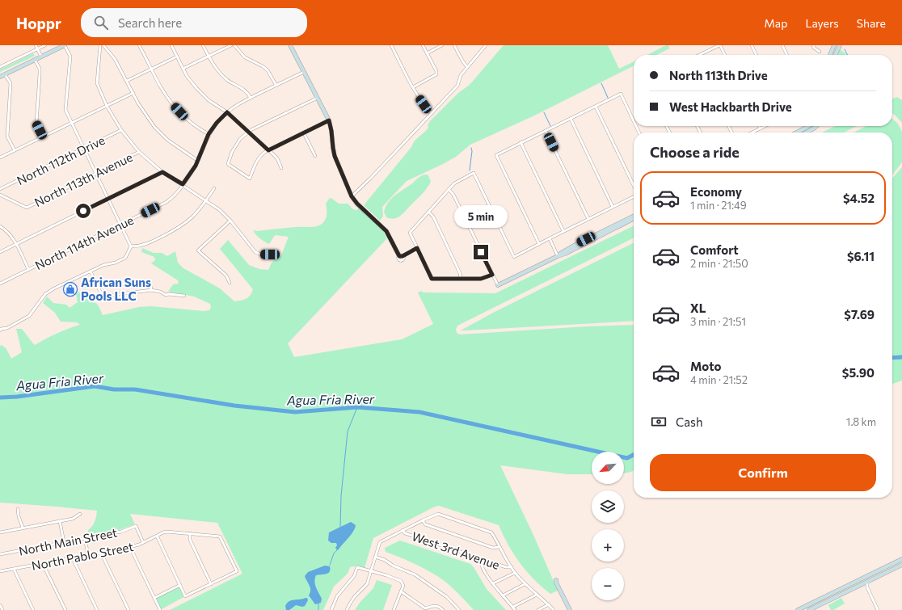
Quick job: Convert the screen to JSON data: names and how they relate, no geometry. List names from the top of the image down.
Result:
{
  "streets": {
    "street": [
      "North 112th Drive",
      "North 113th Avenue",
      "North 114th Avenue",
      "North Main Street",
      "West 3rd Avenue",
      "North Pablo Street"
    ]
  },
  "crossings": [
    ["North Main Street", "North Pablo Street"]
  ],
  "water": ["Agua Fria River"],
  "places": {
    "shop": ["African Suns Pools LLC"]
  },
  "north": "bottom left",
  "page": {
    "header": "Hoppr",
    "search": "Search here",
    "nav": ["Map", "Layers", "Share"],
    "banner": ["North 113th Drive", "West Hackbarth Drive"],
    "heading": "Choose a ride",
    "list": [
      {
        "name": "Economy",
        "note": "1 min · 21:49",
        "value": "$4.52"
      },
      {
        "name": "Comfort",
        "note": "2 min · 21:50",
        "value": "$6.11"
      },
      {
        "name": "XL",
        "note": "3 min · 21:51",
        "value": "$7.69"
      },
      {
        "name": "Moto",
        "note": "4 min · 21:52",
        "value": "$5.90"
      }
    ],
    "bubble": "5 min",
    "pay": ["Cash", "1.8 km"],
    "buttons": "Confirm",
    "map_buttons": ["+", "−"]
  }
}
